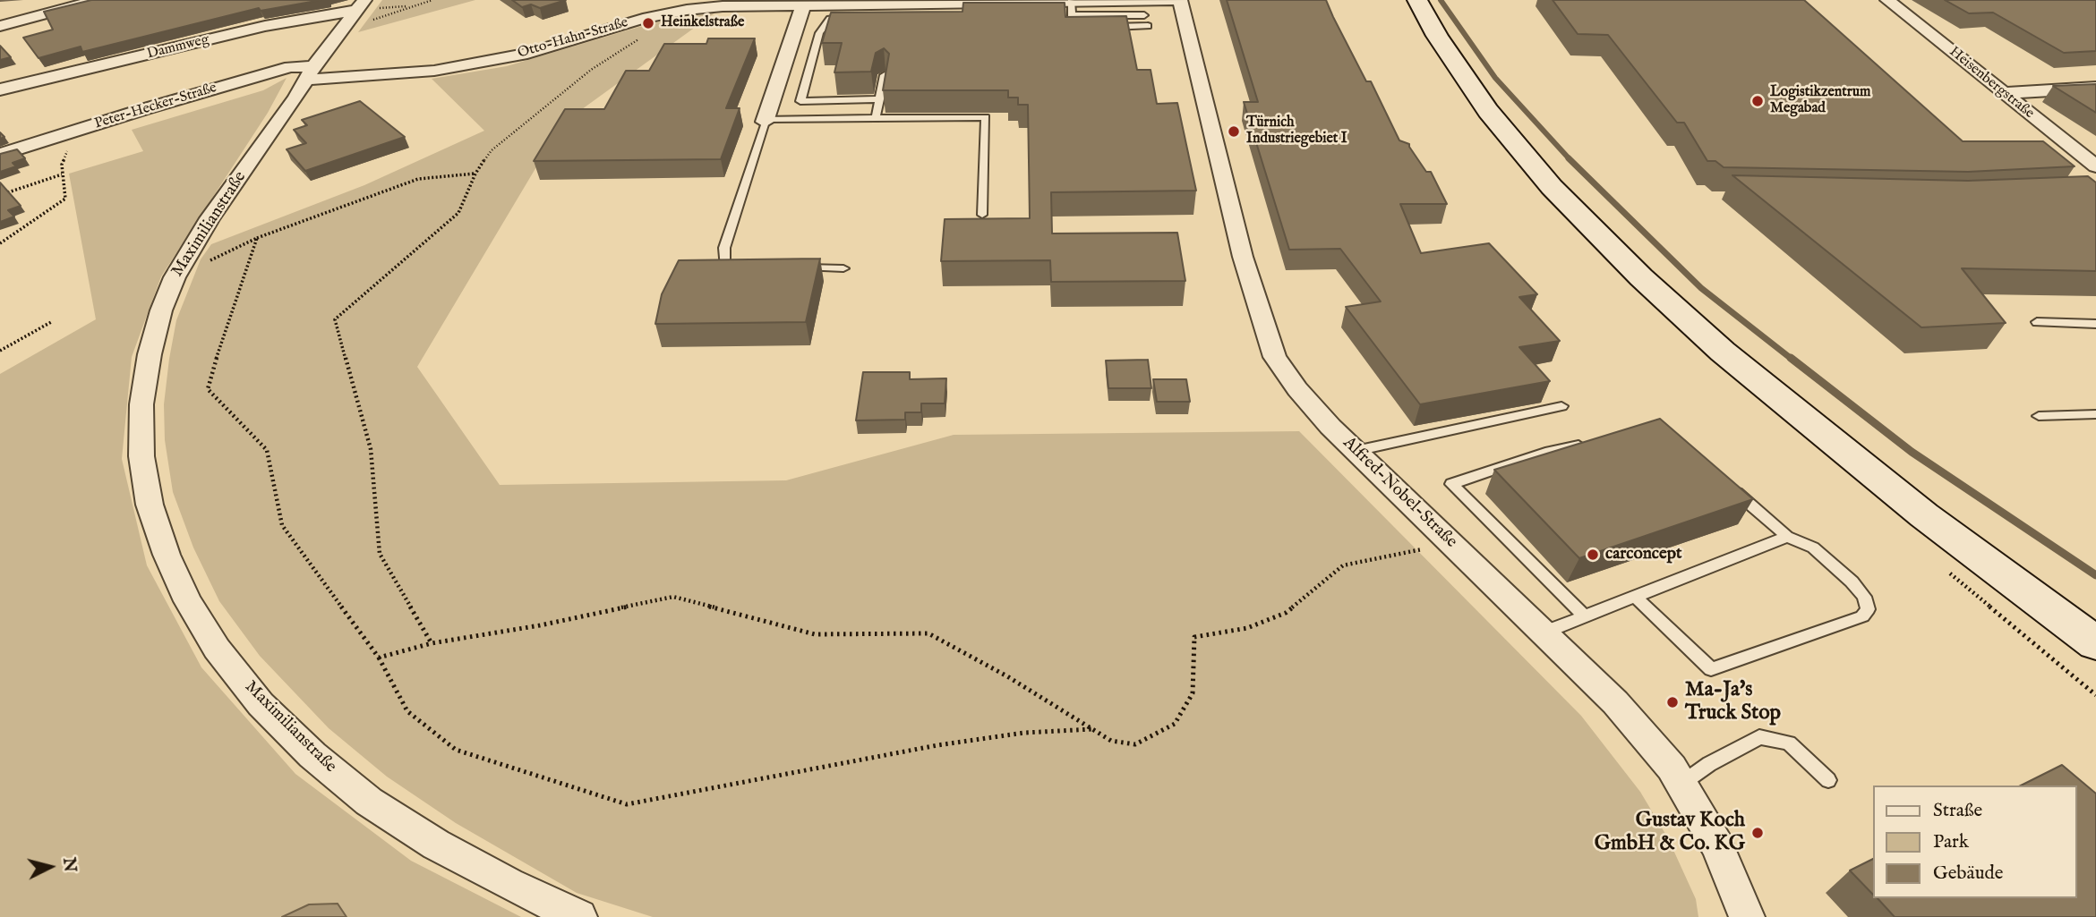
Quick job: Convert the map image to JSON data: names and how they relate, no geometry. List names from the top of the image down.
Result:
{
  "streets": {
    "street": [
      "Otto-Hahn-Straße",
      "Dammweg",
      "Heisenbergstraße",
      "Peter-Hecker-Straße",
      "Maximilianstraße",
      "Alfred-Nobel-Straße"
    ]
  },
  "crossings": [
    ["Otto-Hahn-Straße", "Peter-Hecker-Straße"],
    ["Otto-Hahn-Straße", "Maximilianstraße"],
    ["Otto-Hahn-Straße", "Alfred-Nobel-Straße"],
    ["Dammweg", "Maximilianstraße"],
    ["Peter-Hecker-Straße", "Maximilianstraße"]
  ],
  "places": [
    "Heinkelstraße",
    "Logistikzentrum Megabad",
    "Türnich Industriegebiet I",
    "carconcept",
    "Ma-Ja's Truck Stop",
    "Gustav Koch GmbH & Co. KG"
  ],
  "legend": ["Straße", "Park", "Gebäude"],
  "north": "right"
}
